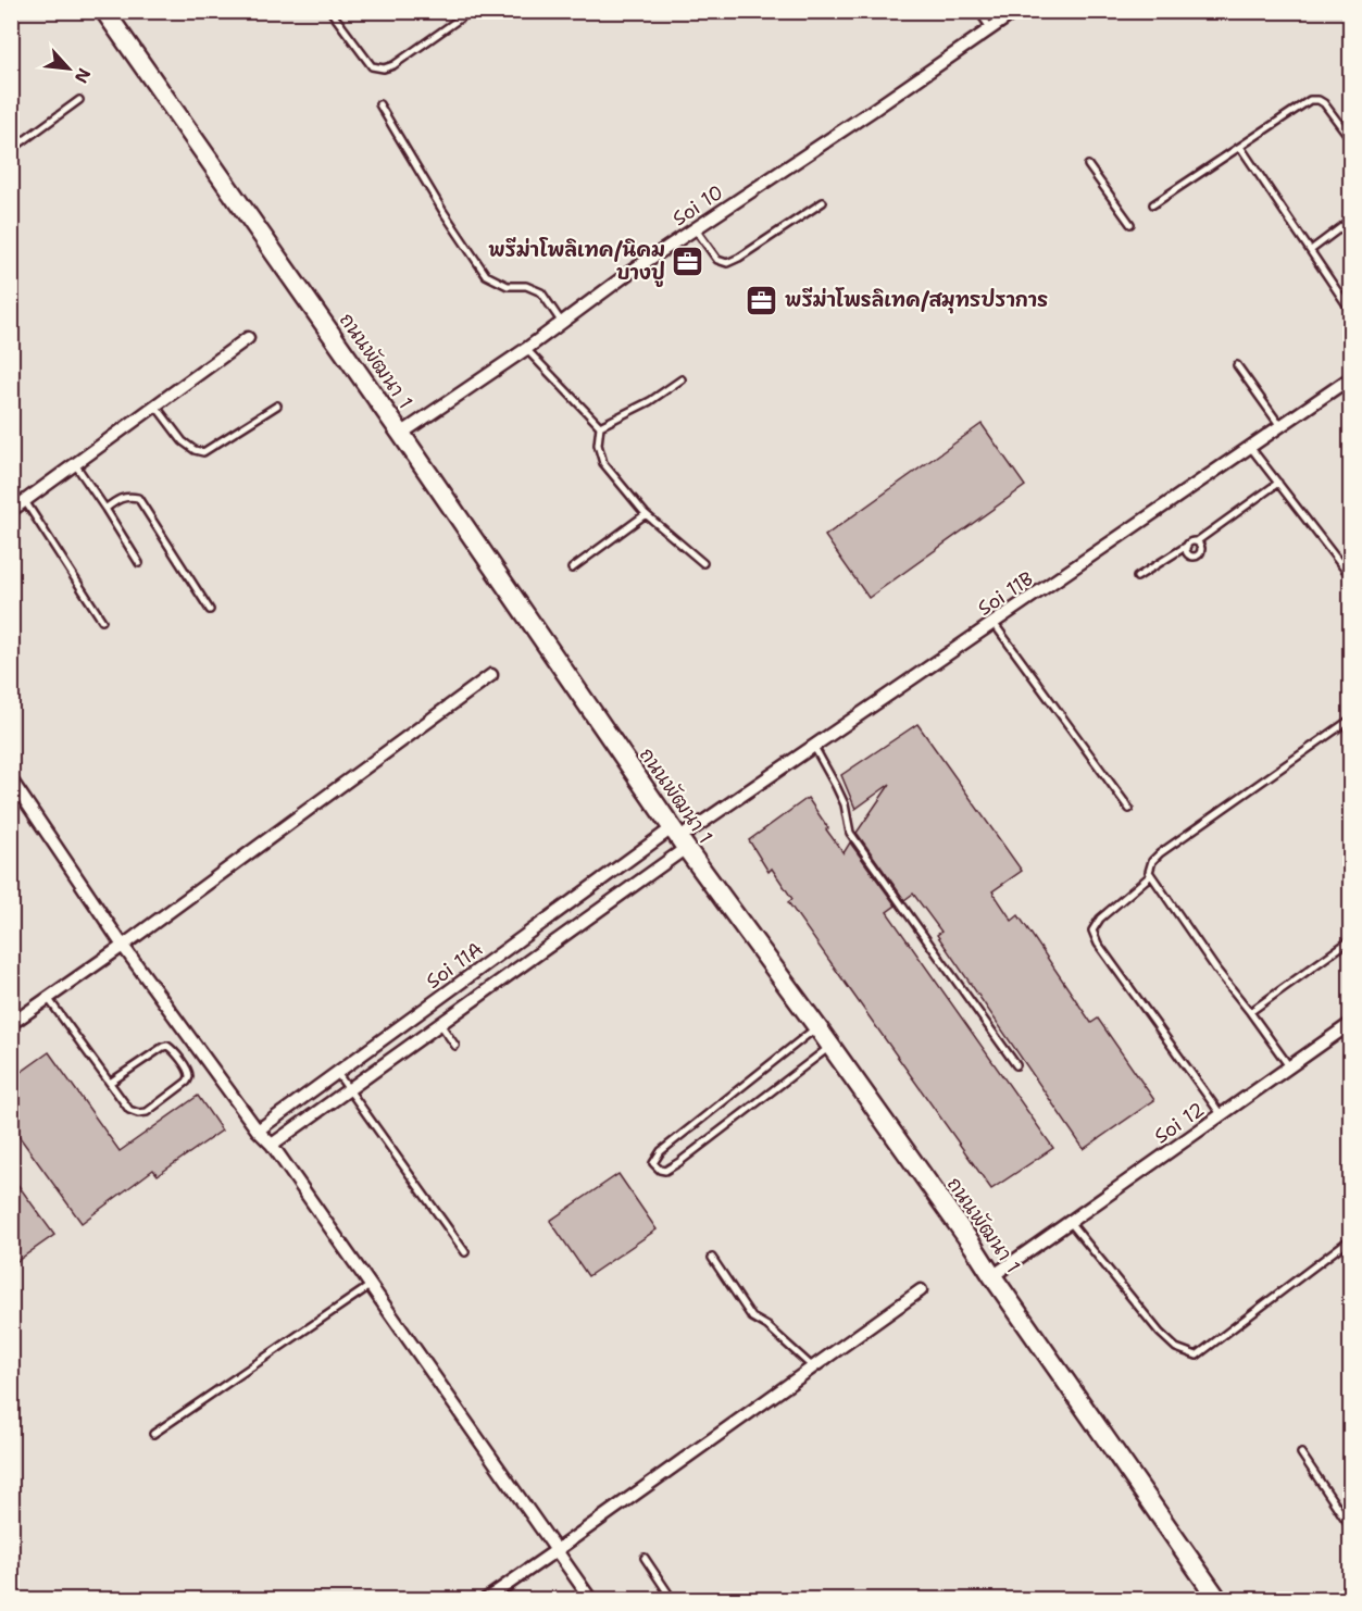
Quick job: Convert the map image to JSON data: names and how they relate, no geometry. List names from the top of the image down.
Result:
{
  "streets": {
    "main road": ["ถนนพัฒนา 1"],
    "street": [
      "Soi 10",
      "Soi 11B",
      "Soi 11A",
      "Soi 12"
    ]
  },
  "crossings": [
    ["Soi 10", "ถนนพัฒนา 1"],
    ["ถนนพัฒนา 1", "Soi 11B"],
    ["ถนนพัฒนา 1", "Soi 11A"],
    ["ถนนพัฒนา 1", "Soi 12"],
    ["Soi 11B", "Soi 11A"]
  ],
  "places": {
    "office": ["พรีม่าโพลิเทค/นิคม บางปู", "พรีม่าโพรลิเทค/สมุทรปราการ"]
  },
  "north": "bottom right"
}
